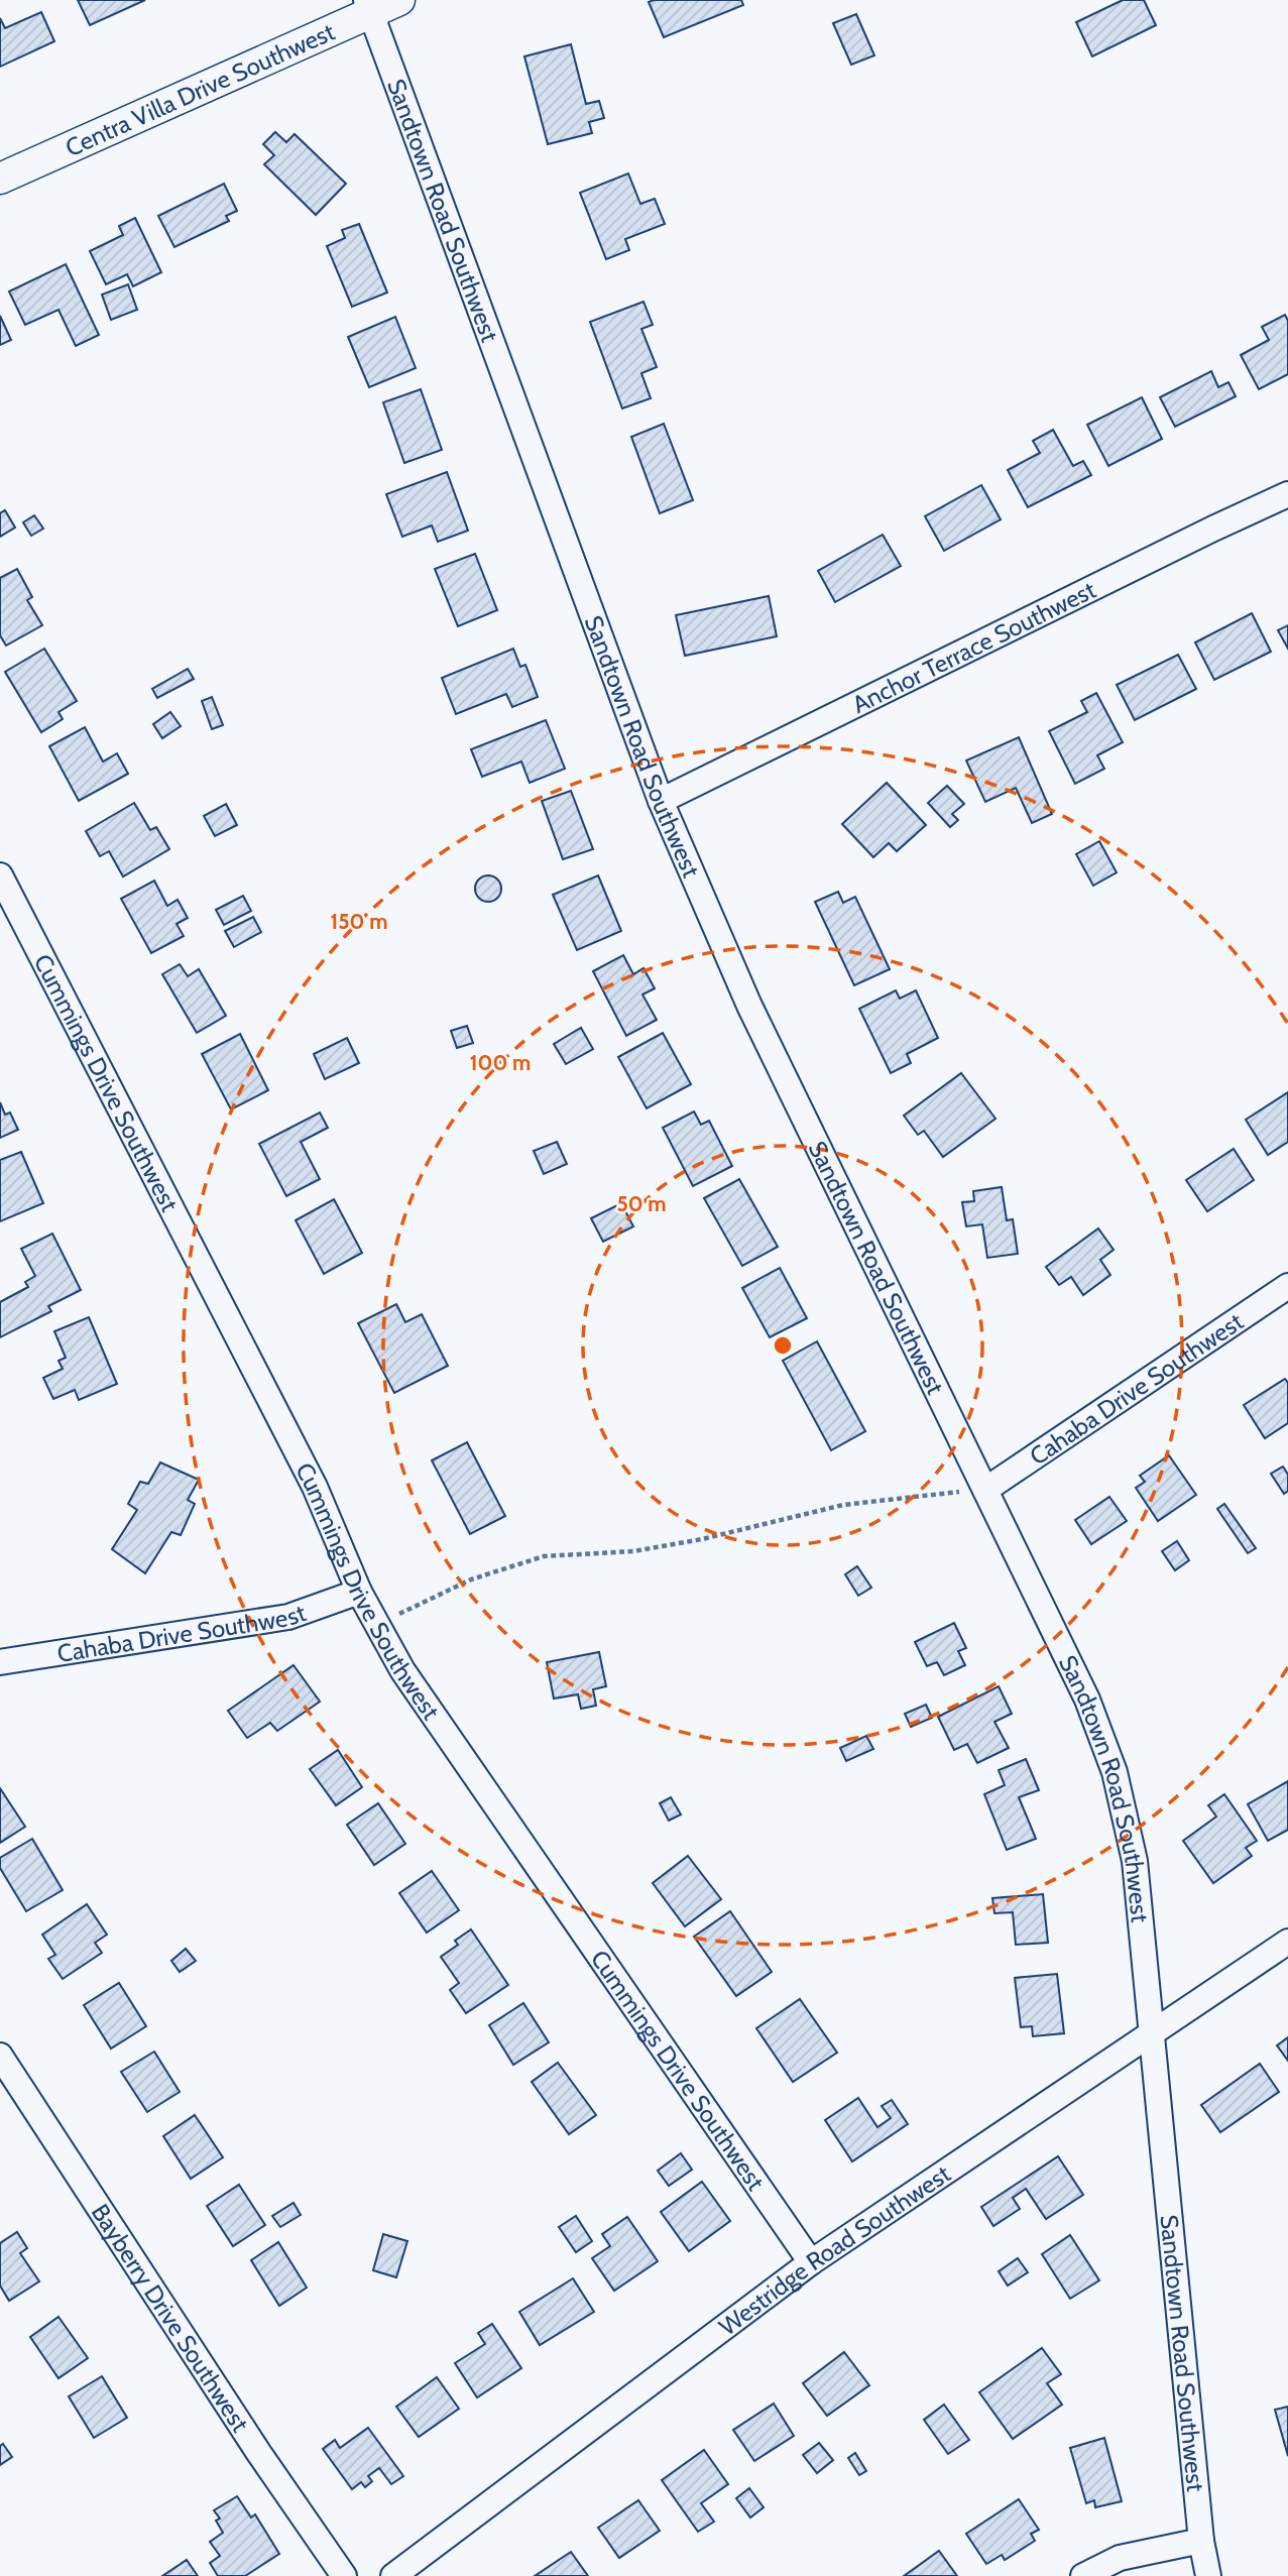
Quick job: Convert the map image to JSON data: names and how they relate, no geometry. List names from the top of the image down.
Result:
{
  "streets": {
    "street": [
      "Centra Villa Drive Southwest",
      "Sandtown Road Southwest",
      "Anchor Terrace Southwest",
      "Cummings Drive Southwest",
      "Cahaba Drive Southwest",
      "Westridge Road Southwest",
      "Bayberry Drive Southwest"
    ]
  },
  "crossings": [
    ["Centra Villa Drive Southwest", "Sandtown Road Southwest"],
    ["Sandtown Road Southwest", "Anchor Terrace Southwest"],
    ["Sandtown Road Southwest", "Cahaba Drive Southwest"],
    ["Sandtown Road Southwest", "Westridge Road Southwest"],
    ["Cummings Drive Southwest", "Cahaba Drive Southwest"],
    ["Cummings Drive Southwest", "Westridge Road Southwest"]
  ],
  "rings": ["150 m", "100 m", "50 m"]
}
